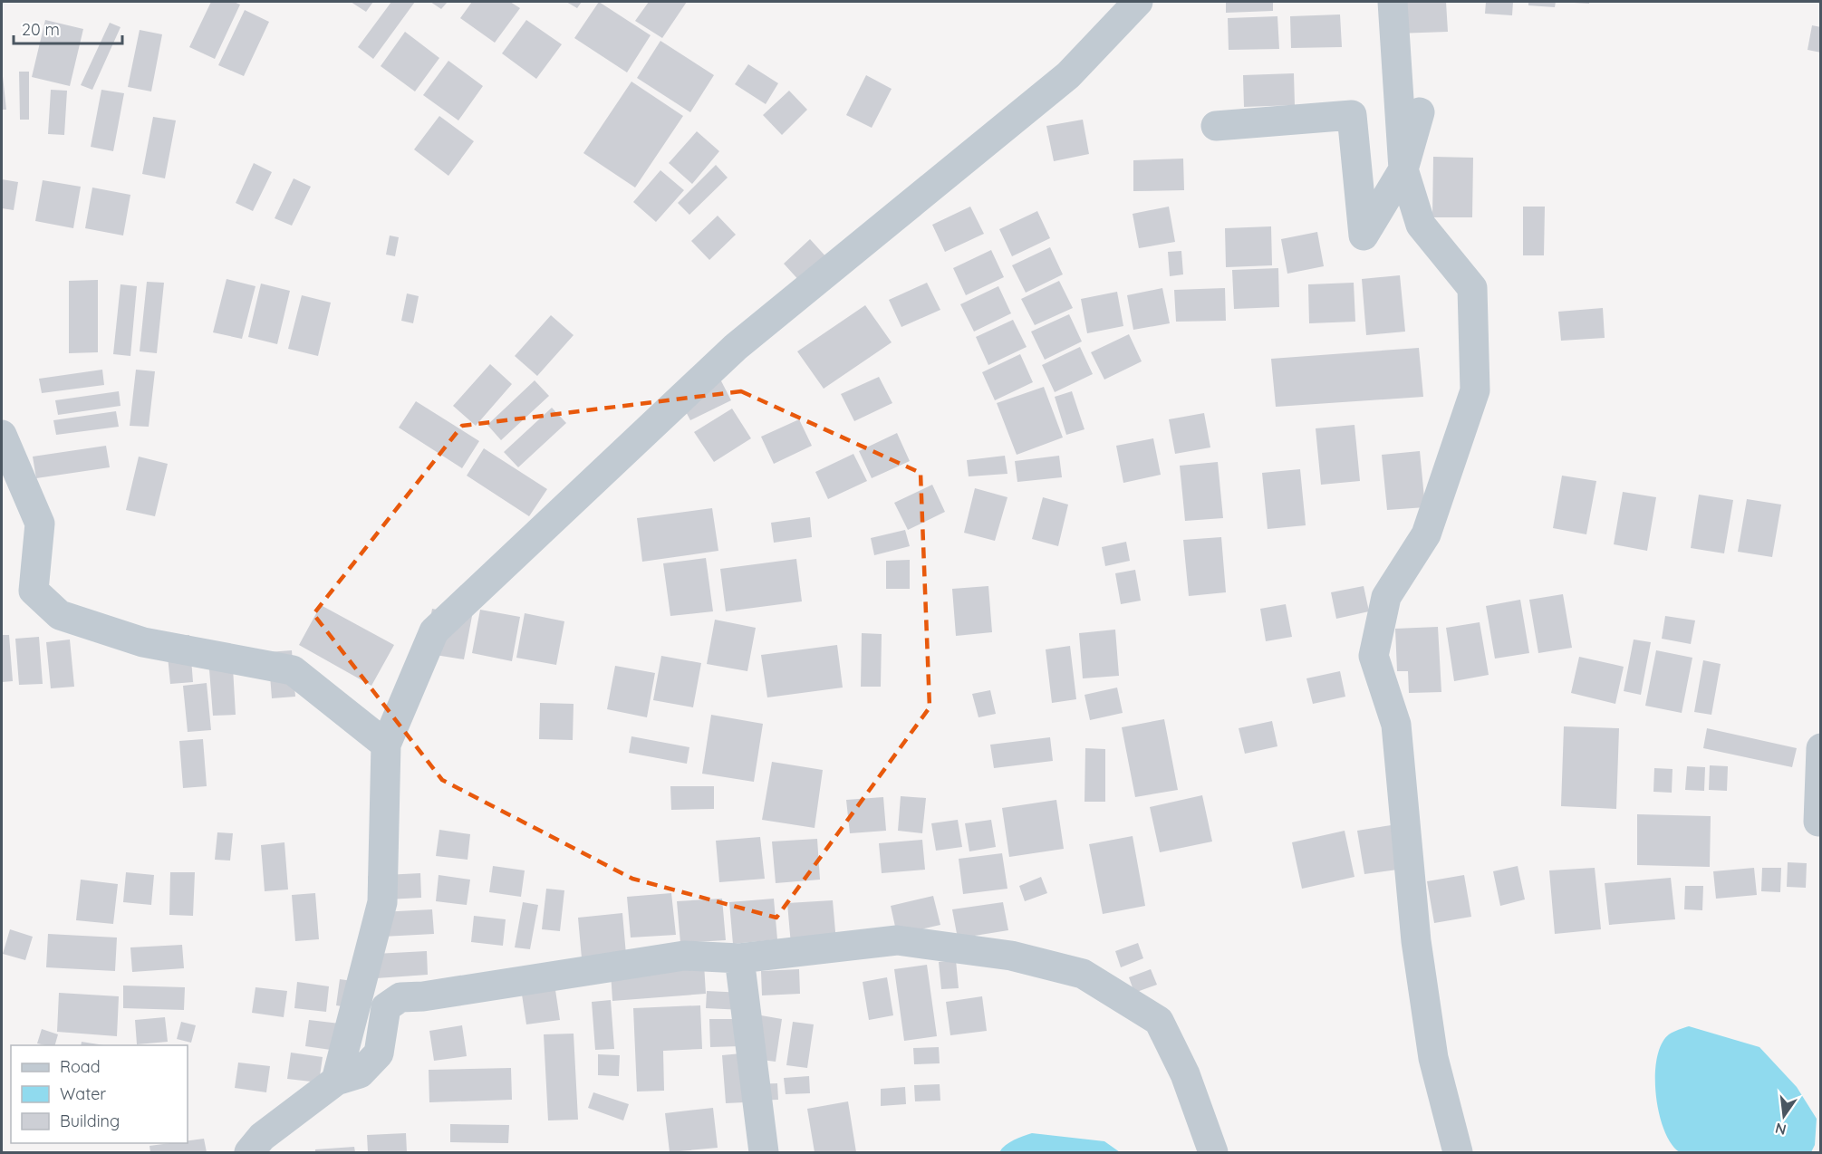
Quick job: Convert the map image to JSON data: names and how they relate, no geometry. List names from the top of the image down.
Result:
{
  "legend": ["Road", "Water", "Building"],
  "scale_bar": "20 m",
  "north": "bottom"
}
